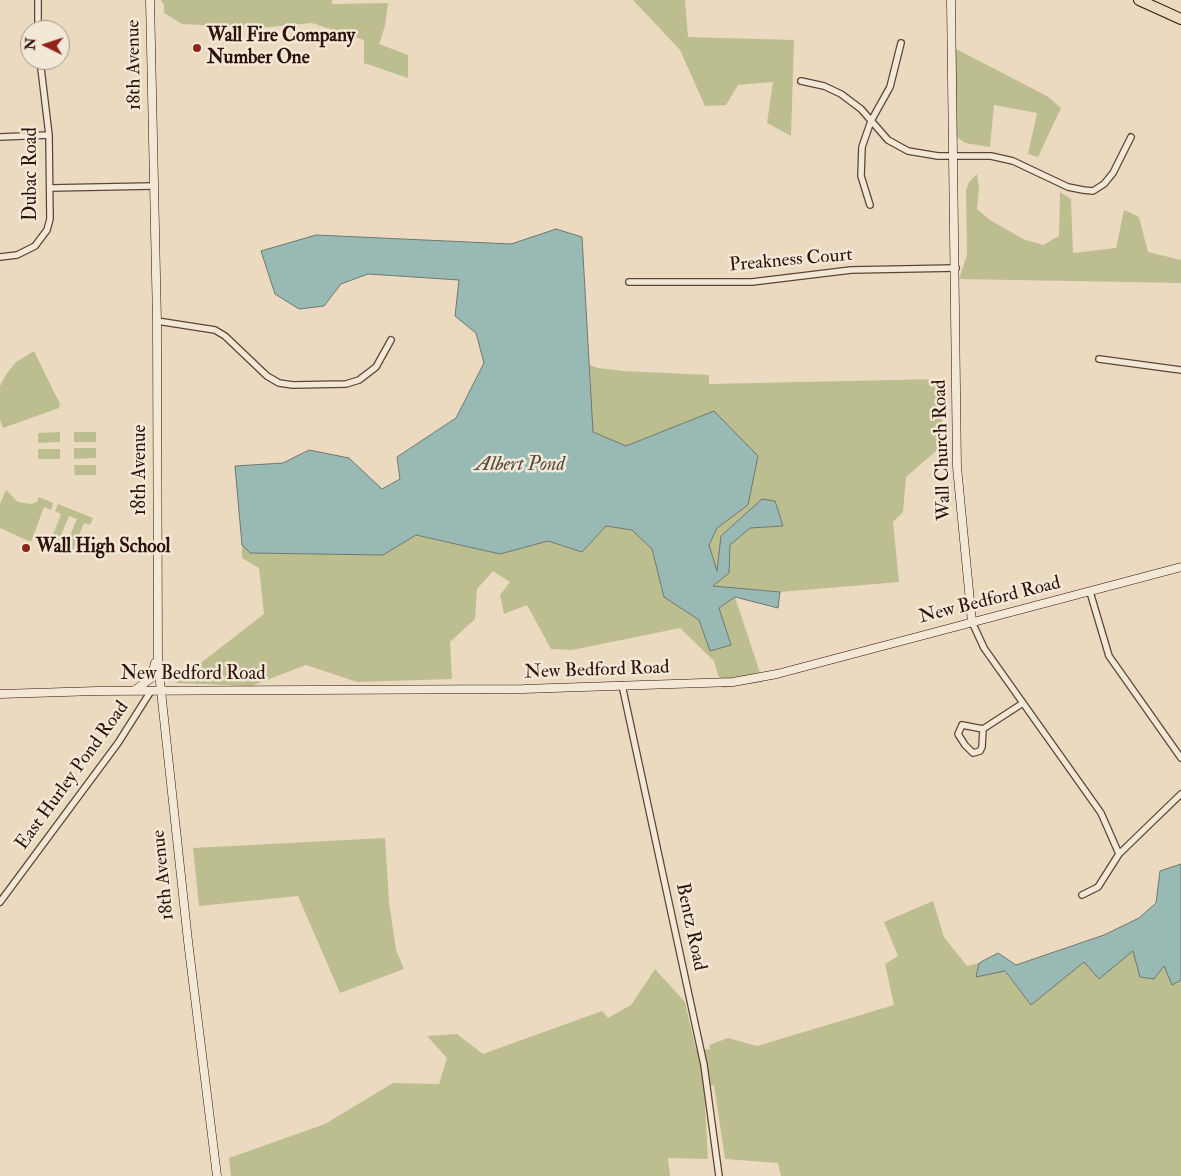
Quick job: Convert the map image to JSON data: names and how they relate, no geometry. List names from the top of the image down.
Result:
{
  "streets": {
    "street": [
      "18th Avenue",
      "Dubac Road",
      "Preakness Court",
      "Wall Church Road",
      "New Bedford Road",
      "East Hurley Pond Road",
      "Bentz Road"
    ]
  },
  "crossings": [
    ["18th Avenue", "New Bedford Road"],
    ["Preakness Court", "Wall Church Road"],
    ["Wall Church Road", "New Bedford Road"],
    ["New Bedford Road", "East Hurley Pond Road"],
    ["New Bedford Road", "Bentz Road"]
  ],
  "water": ["Albert Pond"],
  "places": ["Wall Fire Company Number One", "Wall High School"],
  "north": "left"
}
